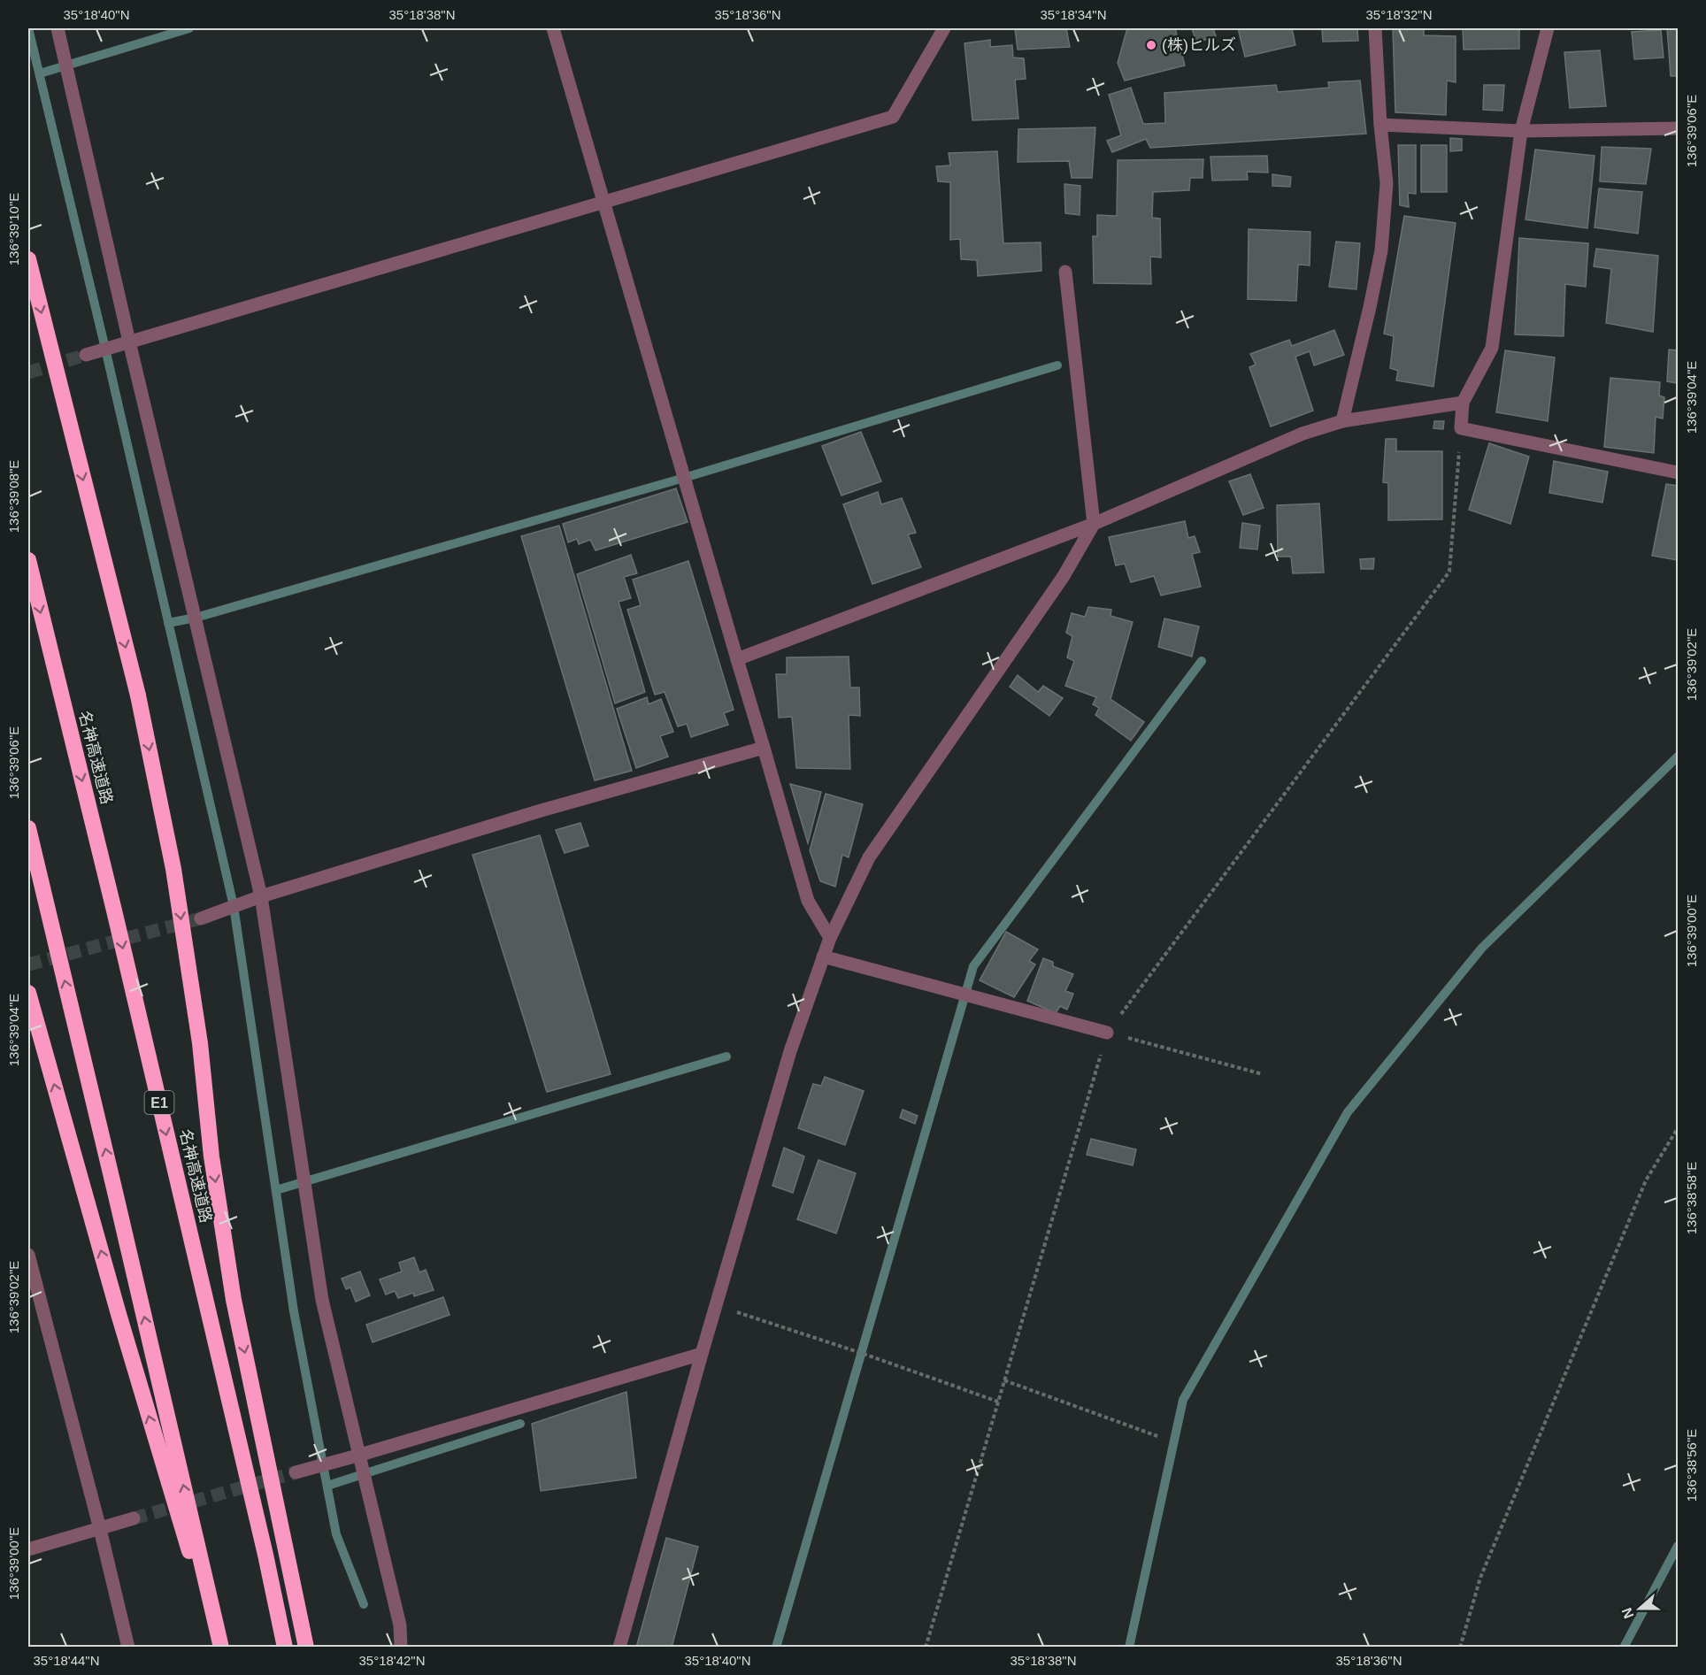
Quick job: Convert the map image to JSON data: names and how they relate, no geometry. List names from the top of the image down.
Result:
{
  "streets": {
    "highway": ["名神高速道路", "E1"]
  },
  "places": ["(株)ヒルズ"],
  "north": "left",
  "coordinates": [
    "35°18'40\"N",
    "35°18'38\"N",
    "35°18'36\"N",
    "35°18'34\"N",
    "35°18'32\"N",
    "136°39'06\"E",
    "136°39'10\"E",
    "136°39'04\"E",
    "136°39'08\"E",
    "136°39'02\"E",
    "136°39'00\"E",
    "136°38'58\"E",
    "136°38'56\"E",
    "35°18'44\"N",
    "35°18'42\"N"
  ]
}
